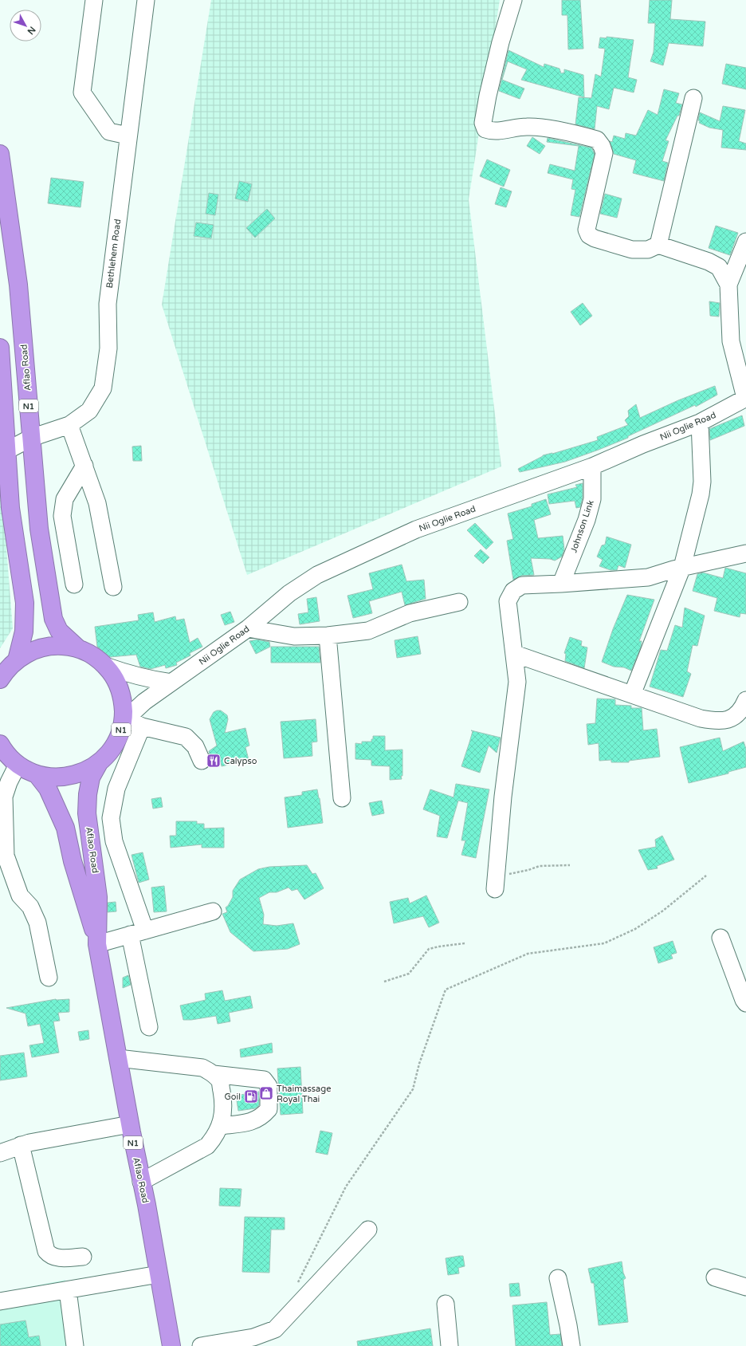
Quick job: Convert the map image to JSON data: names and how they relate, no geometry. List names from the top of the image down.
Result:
{
  "streets": {
    "highway": ["Aflao Road", "N1"],
    "street": ["Bethlehem Road", "Nii Oglie Road", "Johnson Link"]
  },
  "crossings": [
    ["Bethlehem Road", "Aflao Road"],
    ["Aflao Road", "N1"],
    ["N1", "Nii Oglie Road"],
    ["Nii Oglie Road", "Johnson Link"]
  ],
  "places": {
    "restaurant": ["Calypso"],
    "shop": ["Thaimassage Royal Thai"],
    "fuel station": ["Goil"]
  },
  "north": "bottom right"
}
